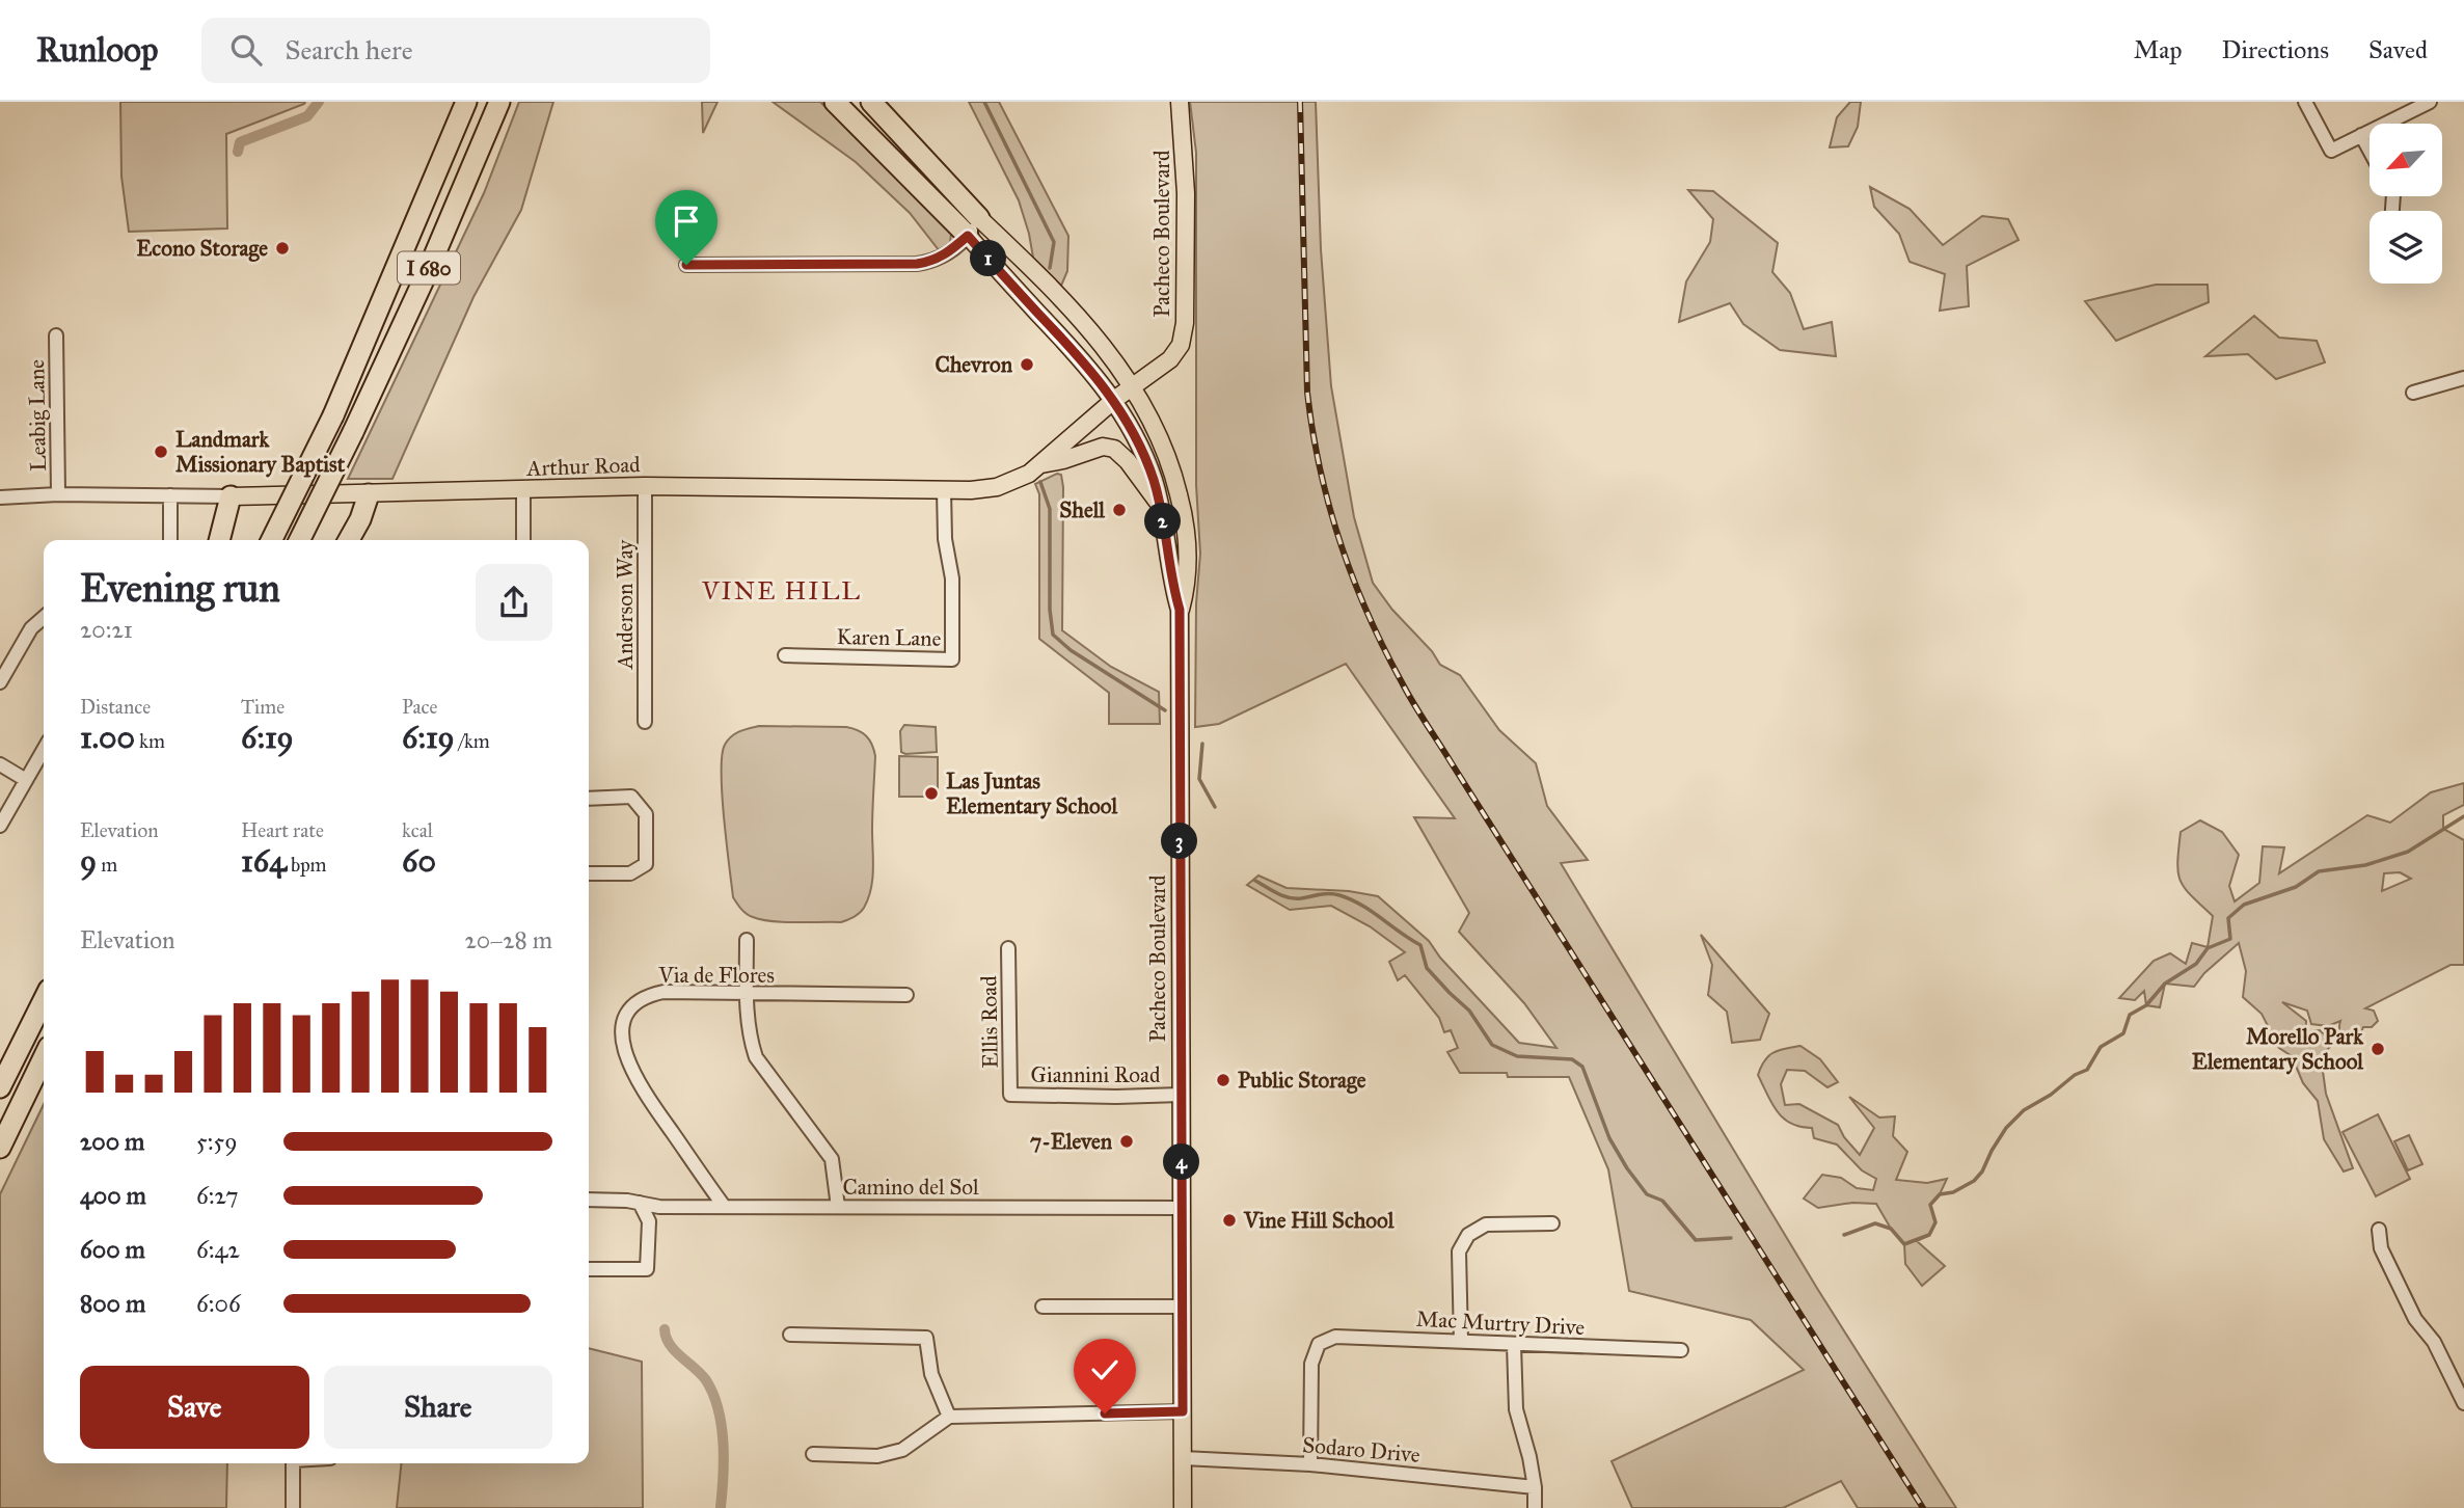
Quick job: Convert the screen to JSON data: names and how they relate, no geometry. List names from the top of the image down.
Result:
{
  "streets": {
    "highway": ["I 680"],
    "main road": ["Pacheco Boulevard", "Arthur Road"],
    "street": [
      "Leabig Lane",
      "Anderson Way",
      "Karen Lane",
      "Via de Flores",
      "Ellis Road",
      "Giannini Road",
      "Camino del Sol",
      "Mac Murtry Drive",
      "Sodaro Drive"
    ]
  },
  "crossings": [
    ["Pacheco Boulevard", "Arthur Road"],
    ["Pacheco Boulevard", "Giannini Road"],
    ["Pacheco Boulevard", "Camino del Sol"],
    ["Pacheco Boulevard", "Sodaro Drive"],
    ["Leabig Lane", "Arthur Road"],
    ["Arthur Road", "Anderson Way"],
    ["Arthur Road", "Karen Lane"],
    ["Via de Flores", "Camino del Sol"],
    ["Ellis Road", "Giannini Road"],
    ["Mac Murtry Drive", "Sodaro Drive"]
  ],
  "districts": ["VINE HILL"],
  "places": [
    "Econo Storage",
    "Chevron",
    "Landmark Missionary Baptist",
    "Shell",
    "Las Juntas Elementary School",
    "Morello Park Elementary School",
    "Public Storage",
    "7-Eleven",
    "Vine Hill School"
  ],
  "north": "bottom left",
  "page": {
    "header": "Runloop",
    "search": "Search here",
    "nav": ["Map", "Directions", "Saved"],
    "pins": [
      "1",
      "2",
      "3",
      "4"
    ],
    "heading": ["Evening run", "20:21"],
    "stats": [
      ["Distance", "1.00 km"],
      ["Time", "6:19"],
      ["Pace", "6:19 /km"],
      ["Elevation", "9 m"],
      ["Heart rate", "164 bpm"],
      ["kcal", "60"]
    ],
    "chart": ["Elevation", "20–28 m"],
    "list": [
      {
        "name": "200 m",
        "note": "5:59"
      },
      {
        "name": "400 m",
        "note": "6:27"
      },
      {
        "name": "600 m",
        "note": "6:42"
      },
      {
        "name": "800 m",
        "note": "6:06"
      }
    ],
    "buttons": ["Save", "Share"]
  }
}
